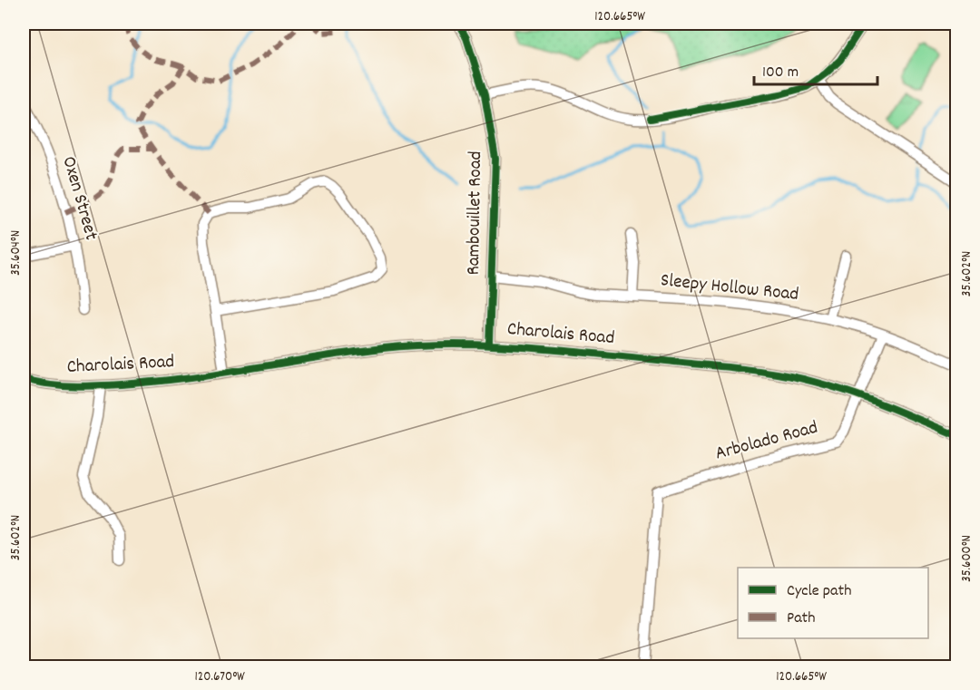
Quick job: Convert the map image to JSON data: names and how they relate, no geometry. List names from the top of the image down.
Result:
{
  "streets": {
    "street": [
      "Oxen Street",
      "Rambouillet Road",
      "Sleepy Hollow Road",
      "Charolais Road",
      "Arbolado Road"
    ]
  },
  "crossings": [
    ["Rambouillet Road", "Sleepy Hollow Road"],
    ["Rambouillet Road", "Charolais Road"],
    ["Sleepy Hollow Road", "Arbolado Road"],
    ["Charolais Road", "Arbolado Road"]
  ],
  "legend": ["Cycle path", "Path"],
  "scale_bar": "100 m",
  "coordinates": [
    "120.665°W",
    "35.604°N",
    "35.602°N",
    "35.600°N",
    "120.670°W"
  ]
}
